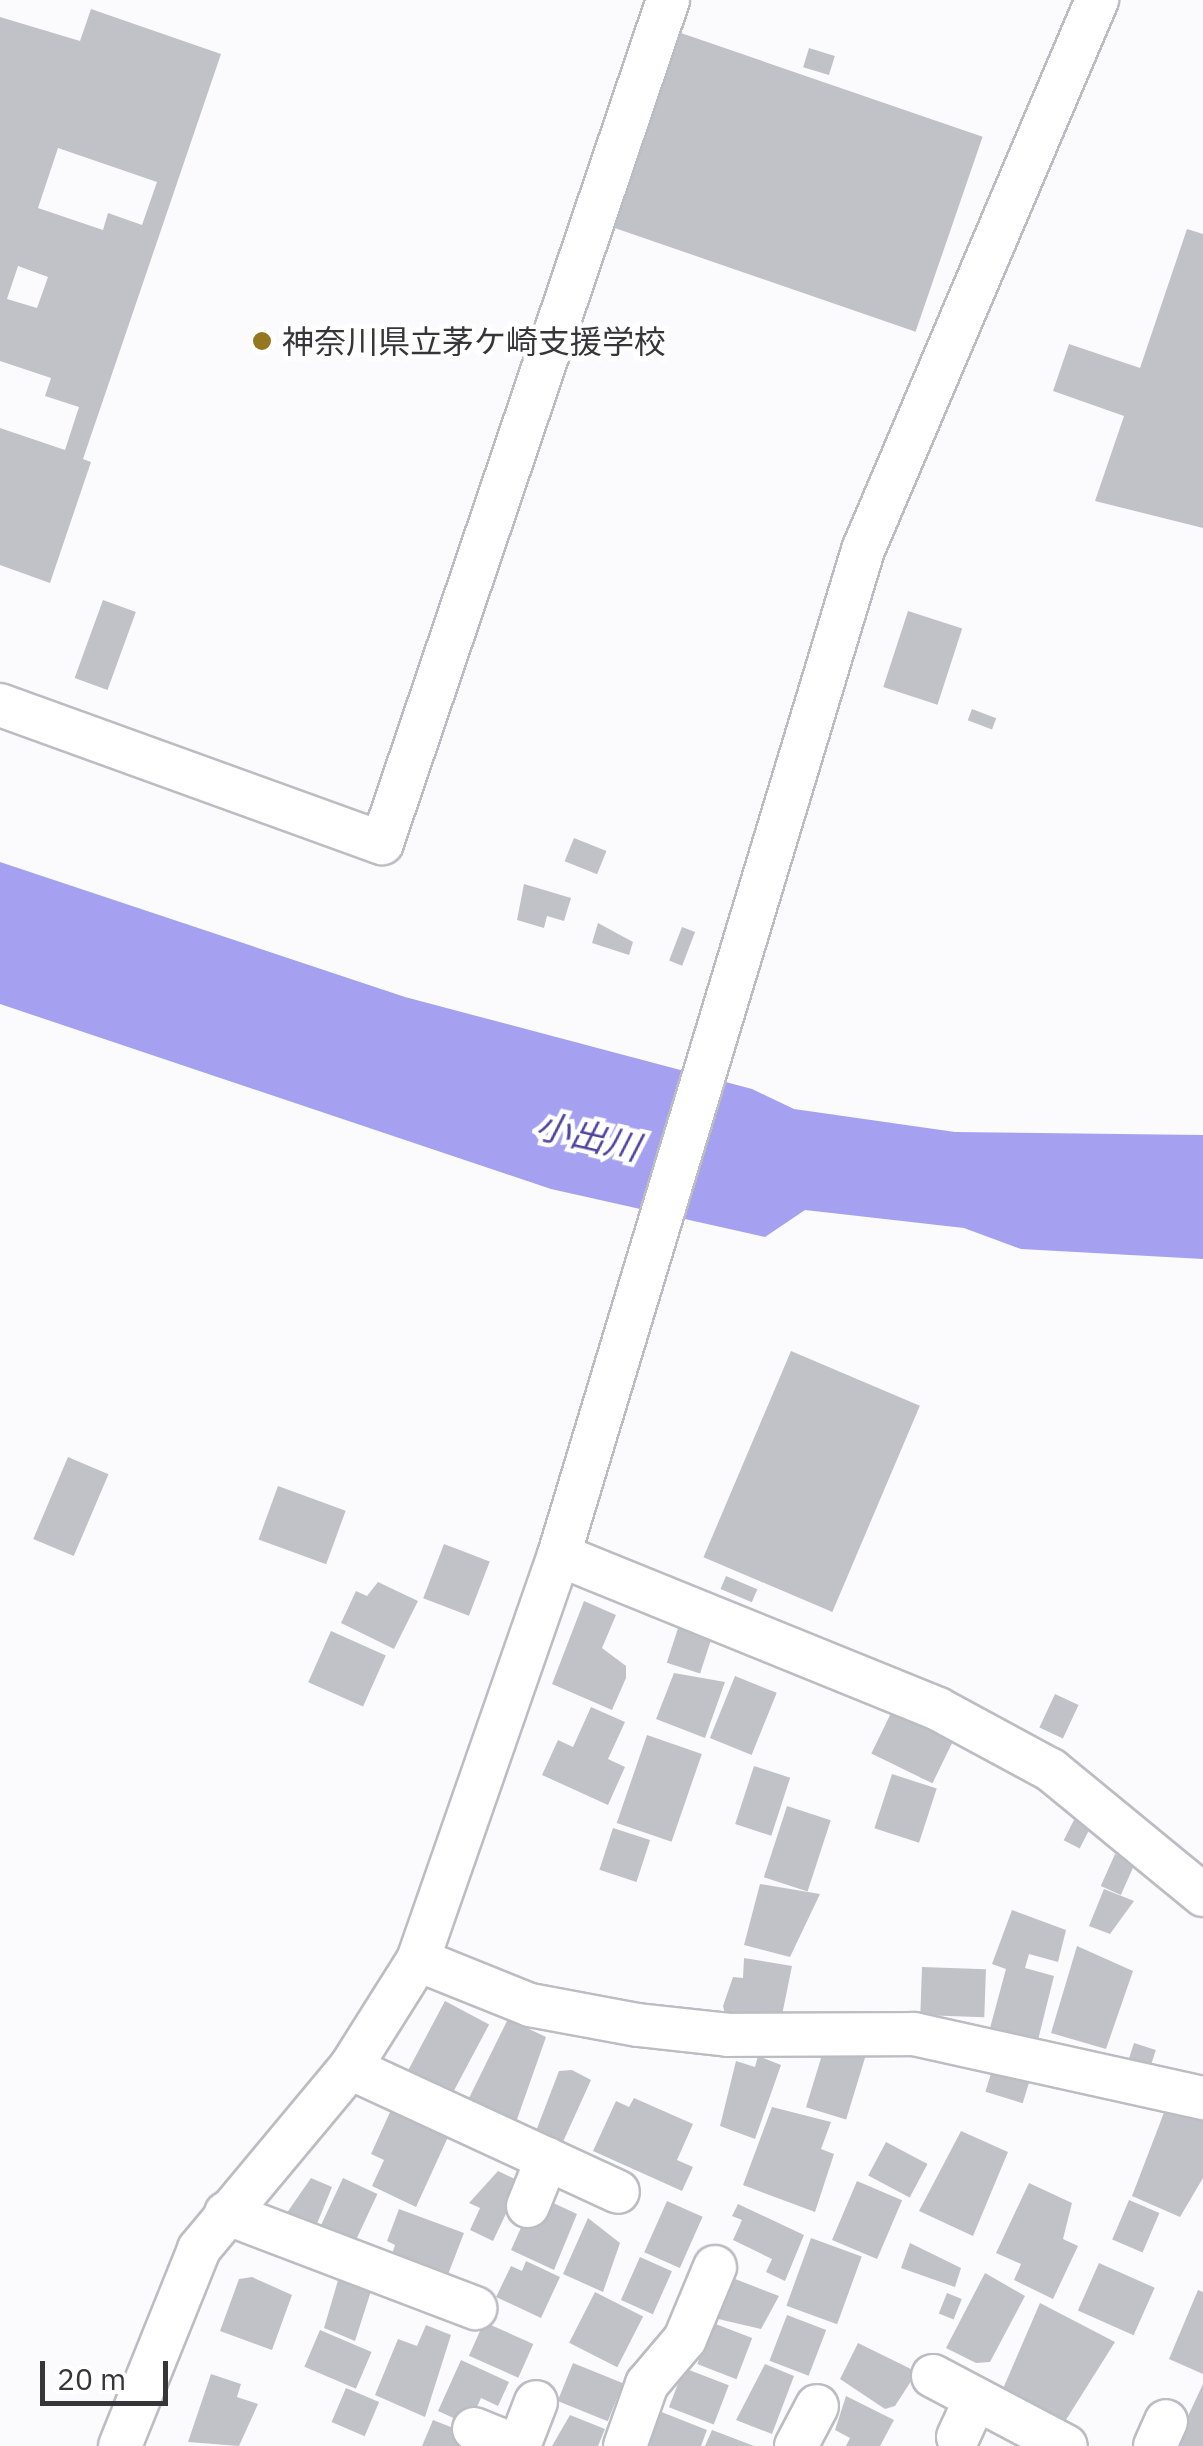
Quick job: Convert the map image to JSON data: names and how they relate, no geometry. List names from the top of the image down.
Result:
{
  "water": ["小出川"],
  "places": ["神奈川県立茅ケ崎支援学校"],
  "scale_bar": "20 m"
}
